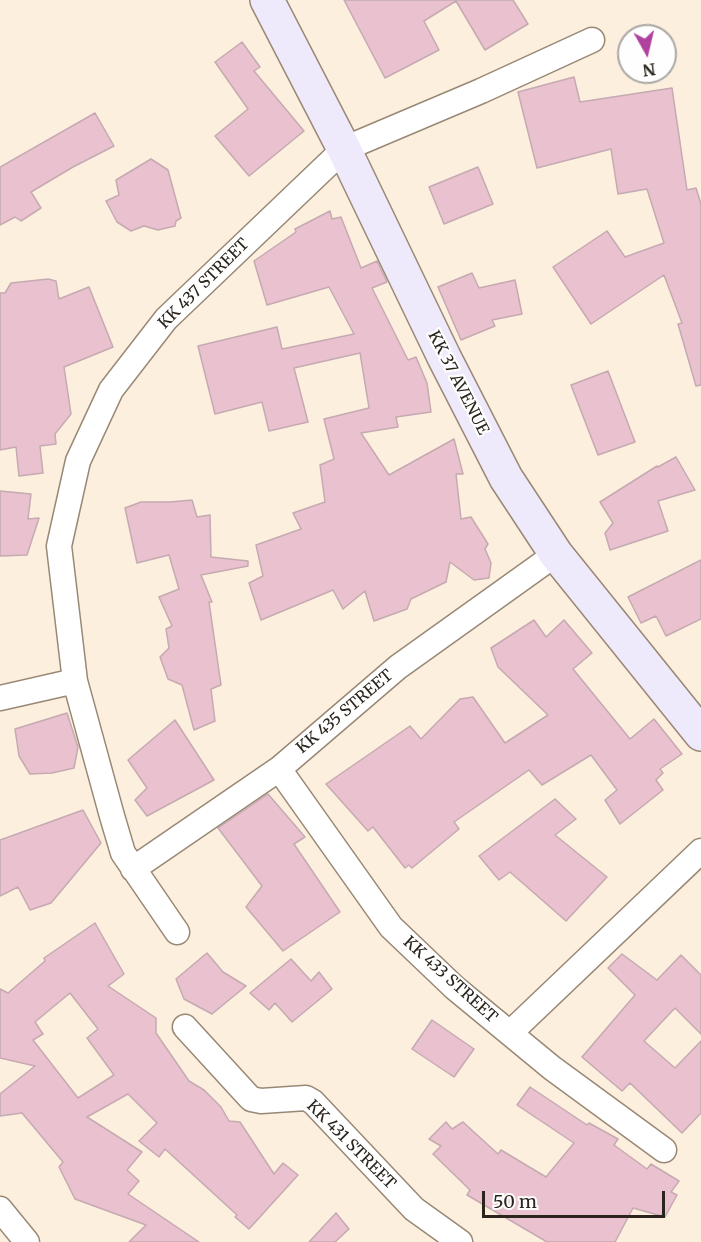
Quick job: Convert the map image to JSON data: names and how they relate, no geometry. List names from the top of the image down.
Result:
{
  "streets": {
    "main road": ["KK 37 AVENUE"],
    "street": [
      "KK 437 STREET",
      "KK 435 STREET",
      "KK 433 STREET",
      "KK 431 STREET"
    ]
  },
  "crossings": [
    ["KK 437 STREET", "KK 37 AVENUE"],
    ["KK 37 AVENUE", "KK 435 STREET"],
    ["KK 435 STREET", "KK 433 STREET"]
  ],
  "scale_bar": "50 m",
  "north": "bottom"
}
